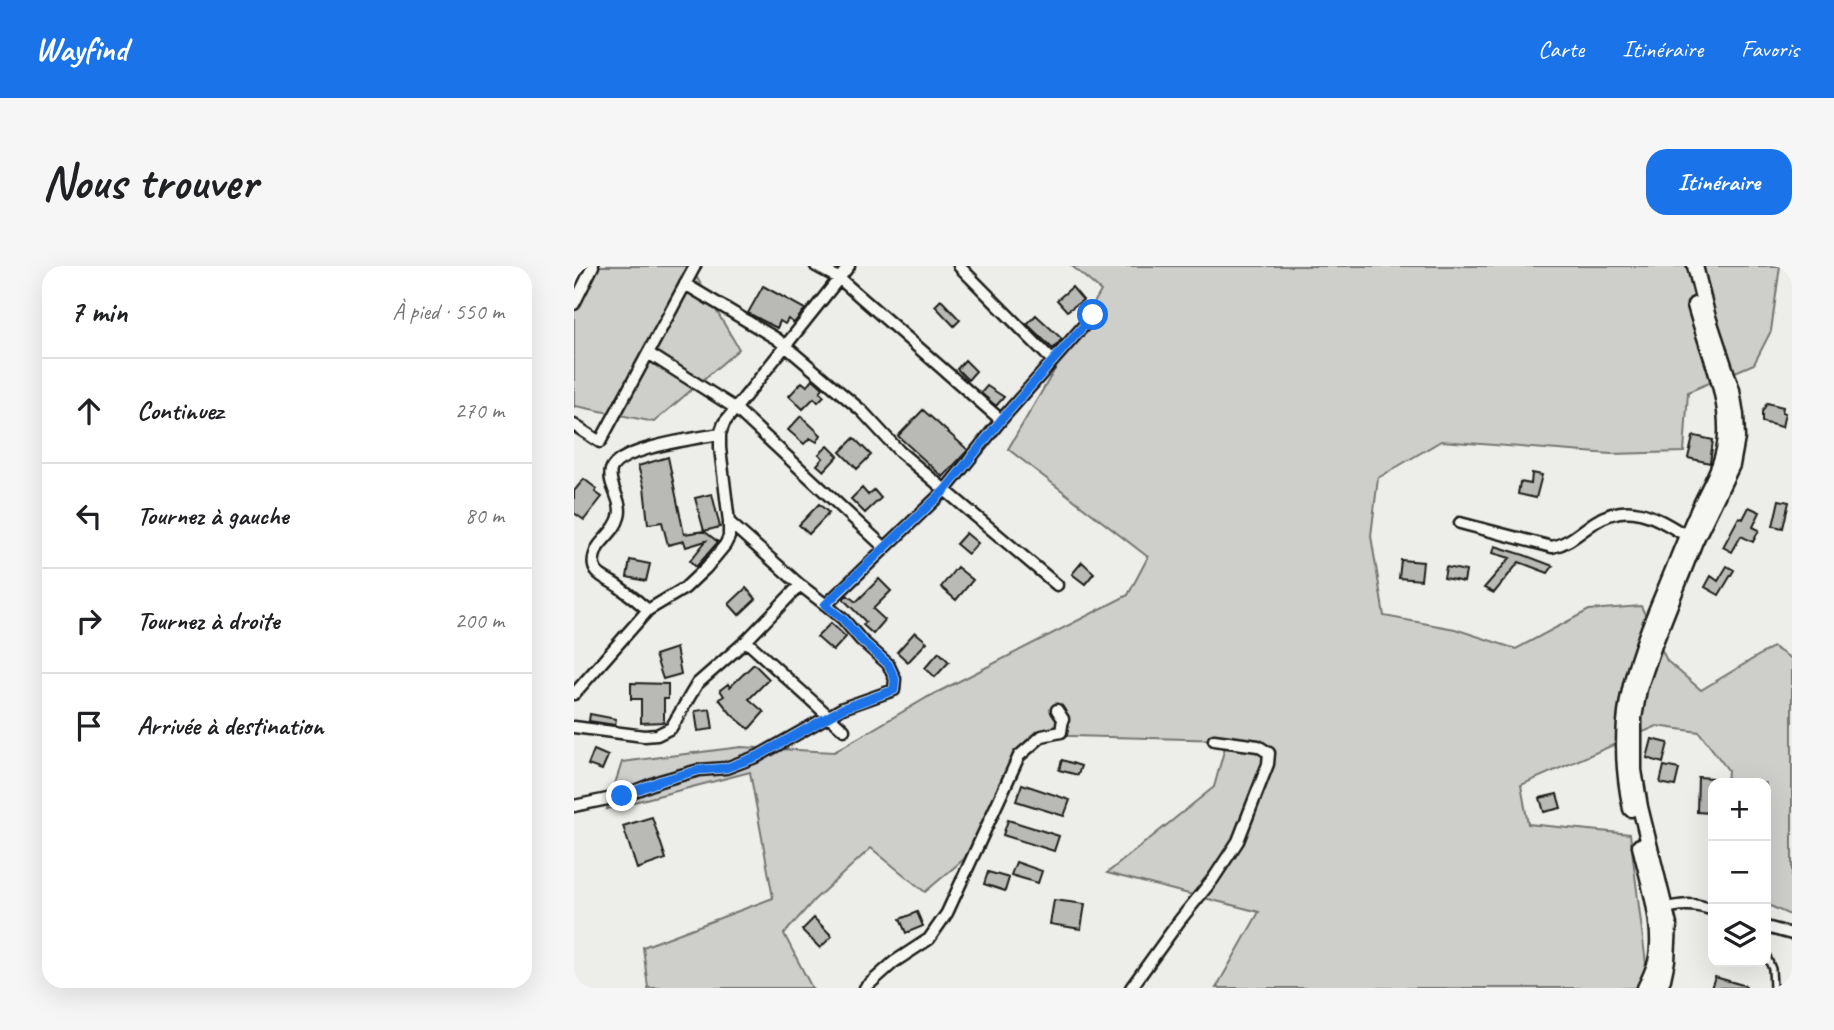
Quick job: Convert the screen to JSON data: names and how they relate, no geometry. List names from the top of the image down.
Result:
{
  "page": {
    "header": "Wayfind",
    "nav": ["Carte", "Itinéraire", "Favoris"],
    "buttons": "Itinéraire",
    "title": "Nous trouver",
    "heading": ["7 min", "À pied · 550 m"],
    "list": [
      ["Continuez", "270 m"],
      ["Tournez à gauche", "80 m"],
      ["Tournez à droite", "200 m"],
      "Arrivée à destination"
    ],
    "map_buttons": ["+", "−"]
  }
}
